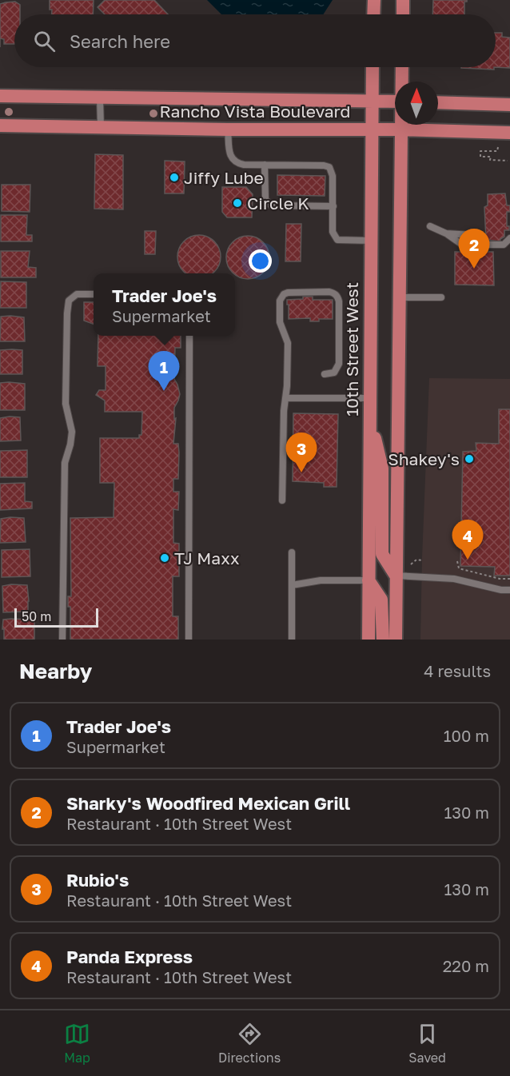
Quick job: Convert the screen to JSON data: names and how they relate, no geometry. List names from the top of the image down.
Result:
{
  "streets": {
    "main road": ["Rancho Vista Boulevard", "10th Street West"]
  },
  "crossings": [
    ["Rancho Vista Boulevard", "10th Street West"]
  ],
  "places": [
    "Jiffy Lube",
    "Circle K",
    "Shakey's",
    "TJ Maxx"
  ],
  "scale_bar": "50 m",
  "north": "top",
  "page": {
    "search": "Search here",
    "pins": [
      "2",
      "1",
      "3",
      "4"
    ],
    "popup": ["Trader Joe's", "Supermarket"],
    "scale": "50 m",
    "heading": ["Nearby", "4 results"],
    "list": [
      {
        "mark": "1",
        "name": "Trader Joe's",
        "note": "Supermarket",
        "value": "100 m"
      },
      {
        "mark": "2",
        "name": "Sharky's Woodfired Mexican Grill",
        "note": "Restaurant · 10th Street West",
        "value": "130 m"
      },
      {
        "mark": "3",
        "name": "Rubio's",
        "note": "Restaurant · 10th Street West",
        "value": "130 m"
      },
      {
        "mark": "4",
        "name": "Panda Express",
        "note": "Restaurant · 10th Street West",
        "value": "220 m"
      }
    ],
    "nav": ["Map", "Directions", "Saved"]
  }
}
